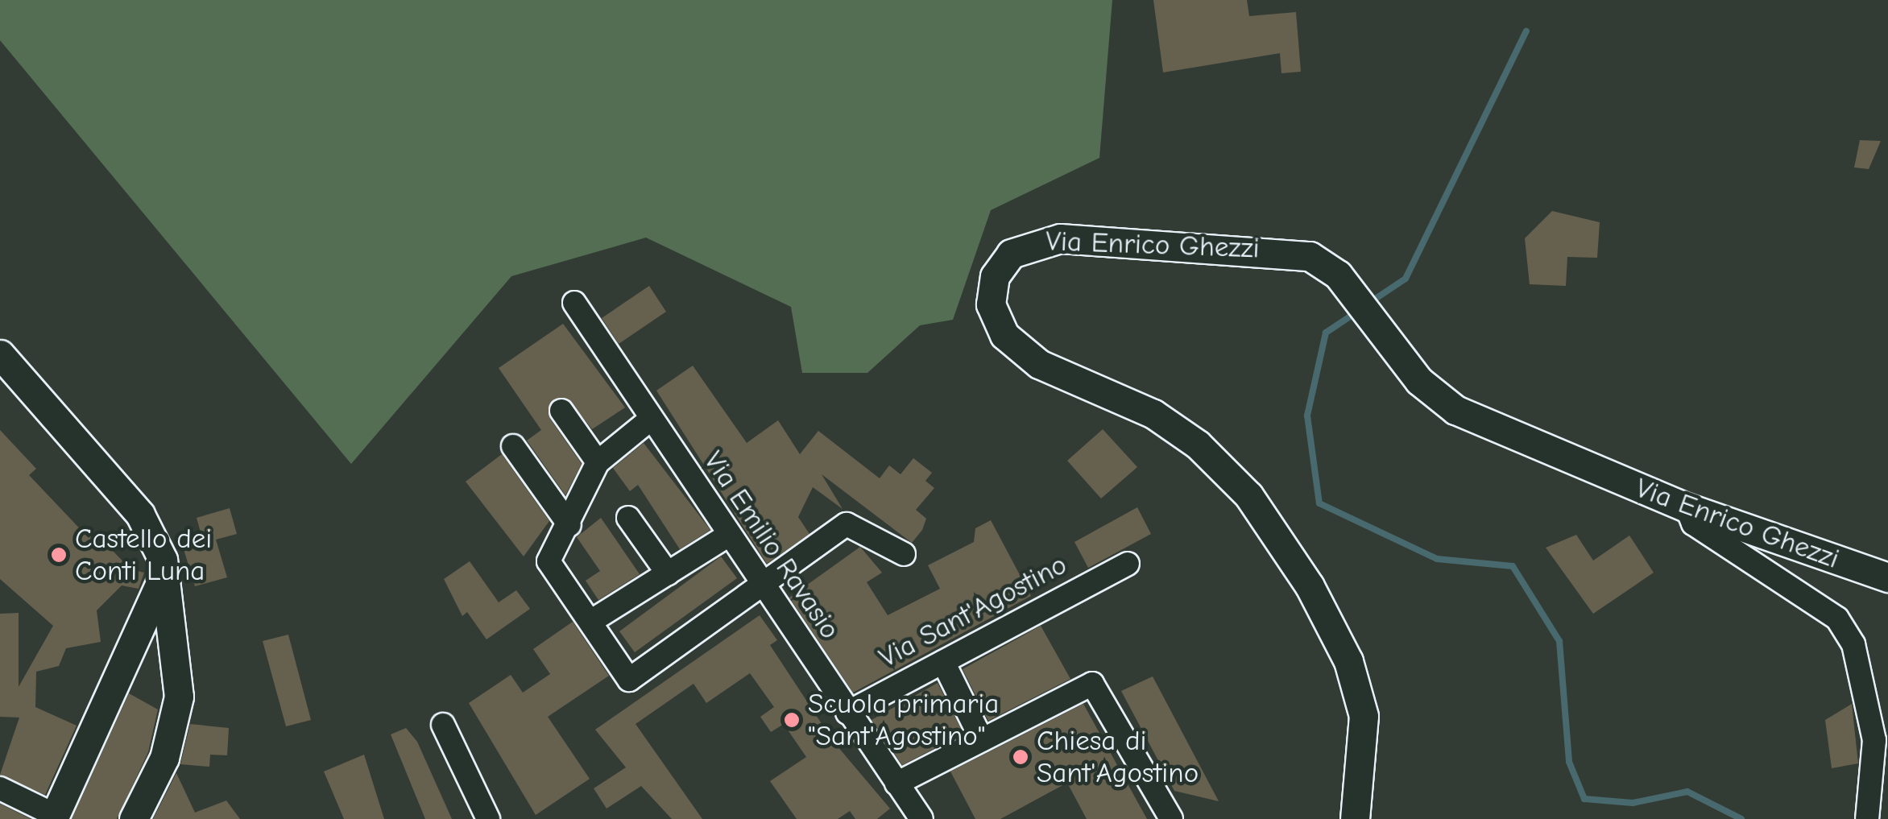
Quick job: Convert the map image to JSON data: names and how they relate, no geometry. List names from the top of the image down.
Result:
{
  "streets": {
    "street": ["Via Enrico Ghezzi", "Via Emilio Ravasio", "Via Sant'Agostino"]
  },
  "crossings": [
    ["Via Emilio Ravasio", "Via Sant'Agostino"]
  ],
  "places": ["Castello dei Conti Luna", "Scuola primaria \"Sant'Agostino\"", "Chiesa di Sant'Agostino"]
}
